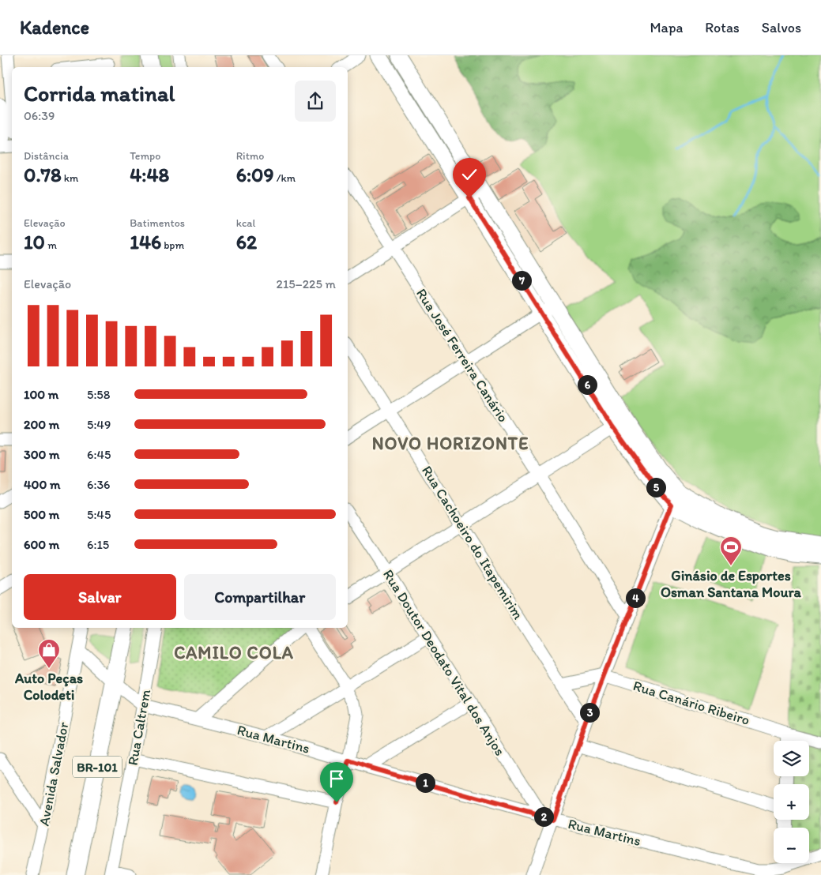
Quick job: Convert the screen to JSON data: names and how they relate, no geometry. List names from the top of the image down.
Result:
{
  "streets": {
    "highway": ["BR-101"],
    "street": [
      "Rua José Ferreira Canário",
      "Rua Cachoeiro do Itapemirim",
      "Rua Doutor Deodato Vital dos Anjos",
      "Rua Canário Ribeiro",
      "Rua Caltrem",
      "Rua Martins",
      "Avenida Salvador"
    ]
  },
  "crossings": [
    ["Rua Cachoeiro do Itapemirim", "Rua Canário Ribeiro"],
    ["Rua Doutor Deodato Vital dos Anjos", "Rua Martins"],
    ["Rua Caltrem", "Rua Martins"],
    ["Rua Martins", "BR-101"],
    ["Rua Martins", "Avenida Salvador"]
  ],
  "districts": ["NOVO HORIZONTE", "CAMILO COLA"],
  "places": {
    "sports": ["Ginásio de Esportes Osman Santana Moura"],
    "shop": ["Auto Peças Colodeti"]
  },
  "page": {
    "header": "Kadence",
    "nav": ["Mapa", "Rotas", "Salvos"],
    "heading": ["Corrida matinal", "06:39"],
    "stats": [
      ["Distância", "0.78 km"],
      ["Tempo", "4:48"],
      ["Ritmo", "6:09 /km"],
      ["Elevação", "10 m"],
      ["Batimentos", "146 bpm"],
      ["kcal", "62"]
    ],
    "chart": ["Elevação", "215–225 m"],
    "pins": [
      "7",
      "6",
      "5",
      "4",
      "3",
      "1",
      "2"
    ],
    "list": [
      {
        "name": "100 m",
        "note": "5:58"
      },
      {
        "name": "200 m",
        "note": "5:49"
      },
      {
        "name": "300 m",
        "note": "6:45"
      },
      {
        "name": "400 m",
        "note": "6:36"
      },
      {
        "name": "500 m",
        "note": "5:45"
      },
      {
        "name": "600 m",
        "note": "6:15"
      }
    ],
    "buttons": ["Salvar", "Compartilhar"],
    "map_buttons": ["+", "−"]
  }
}
